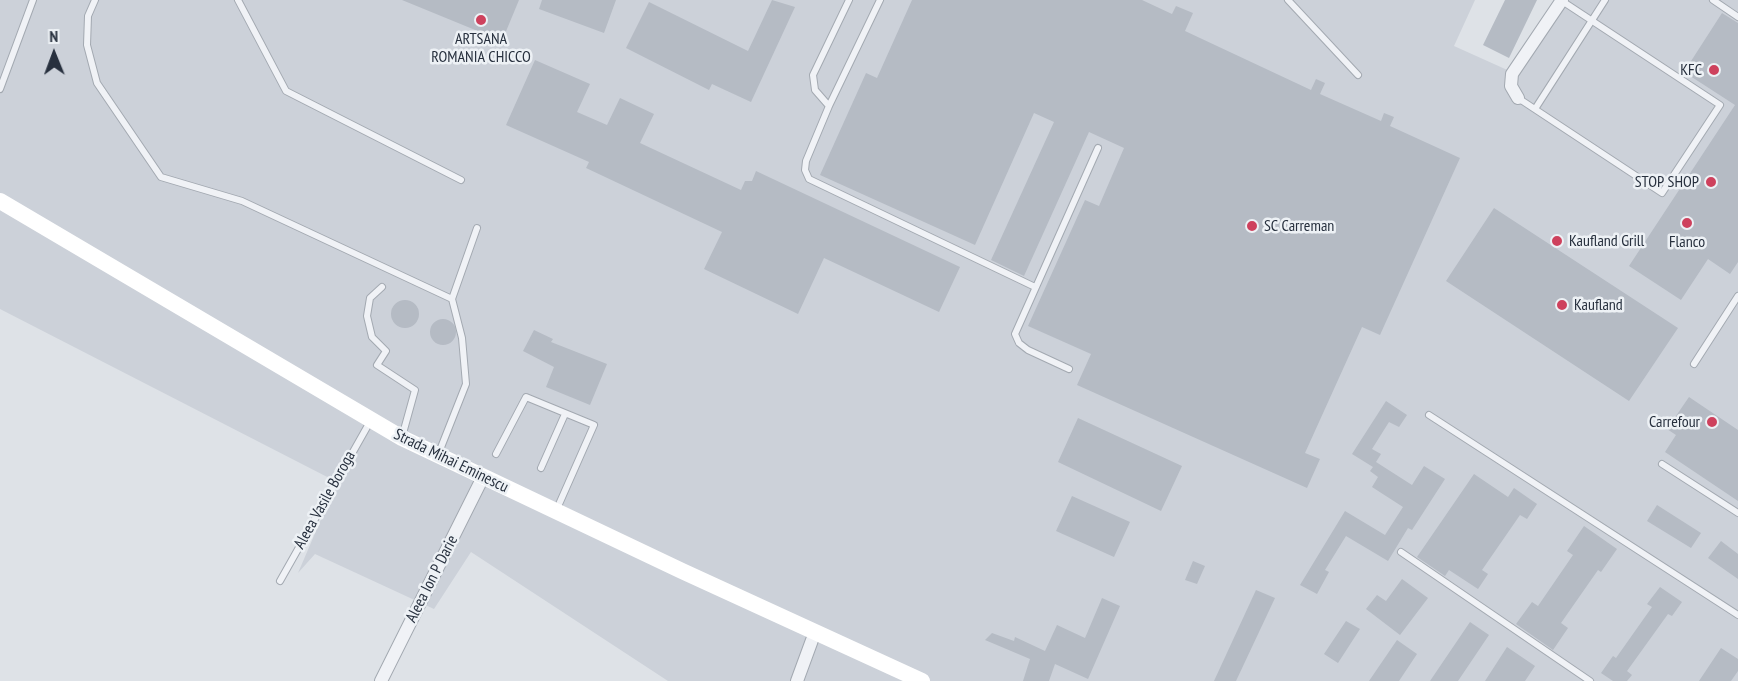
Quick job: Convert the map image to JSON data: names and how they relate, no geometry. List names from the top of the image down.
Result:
{
  "streets": {
    "street": ["Strada Mihai Eminescu", "Aleea Ion P Darie"],
    "lane": ["Aleea Vasile Boroga"]
  },
  "crossings": [
    ["Strada Mihai Eminescu", "Aleea Vasile Boroga"],
    ["Strada Mihai Eminescu", "Aleea Ion P Darie"]
  ],
  "places": [
    "ARTSANA ROMANIA CHICCO",
    "KFC",
    "STOP SHOP",
    "Flanco",
    "SC Carreman",
    "Kaufland Grill",
    "Kaufland",
    "Carrefour"
  ],
  "north": "top"
}
